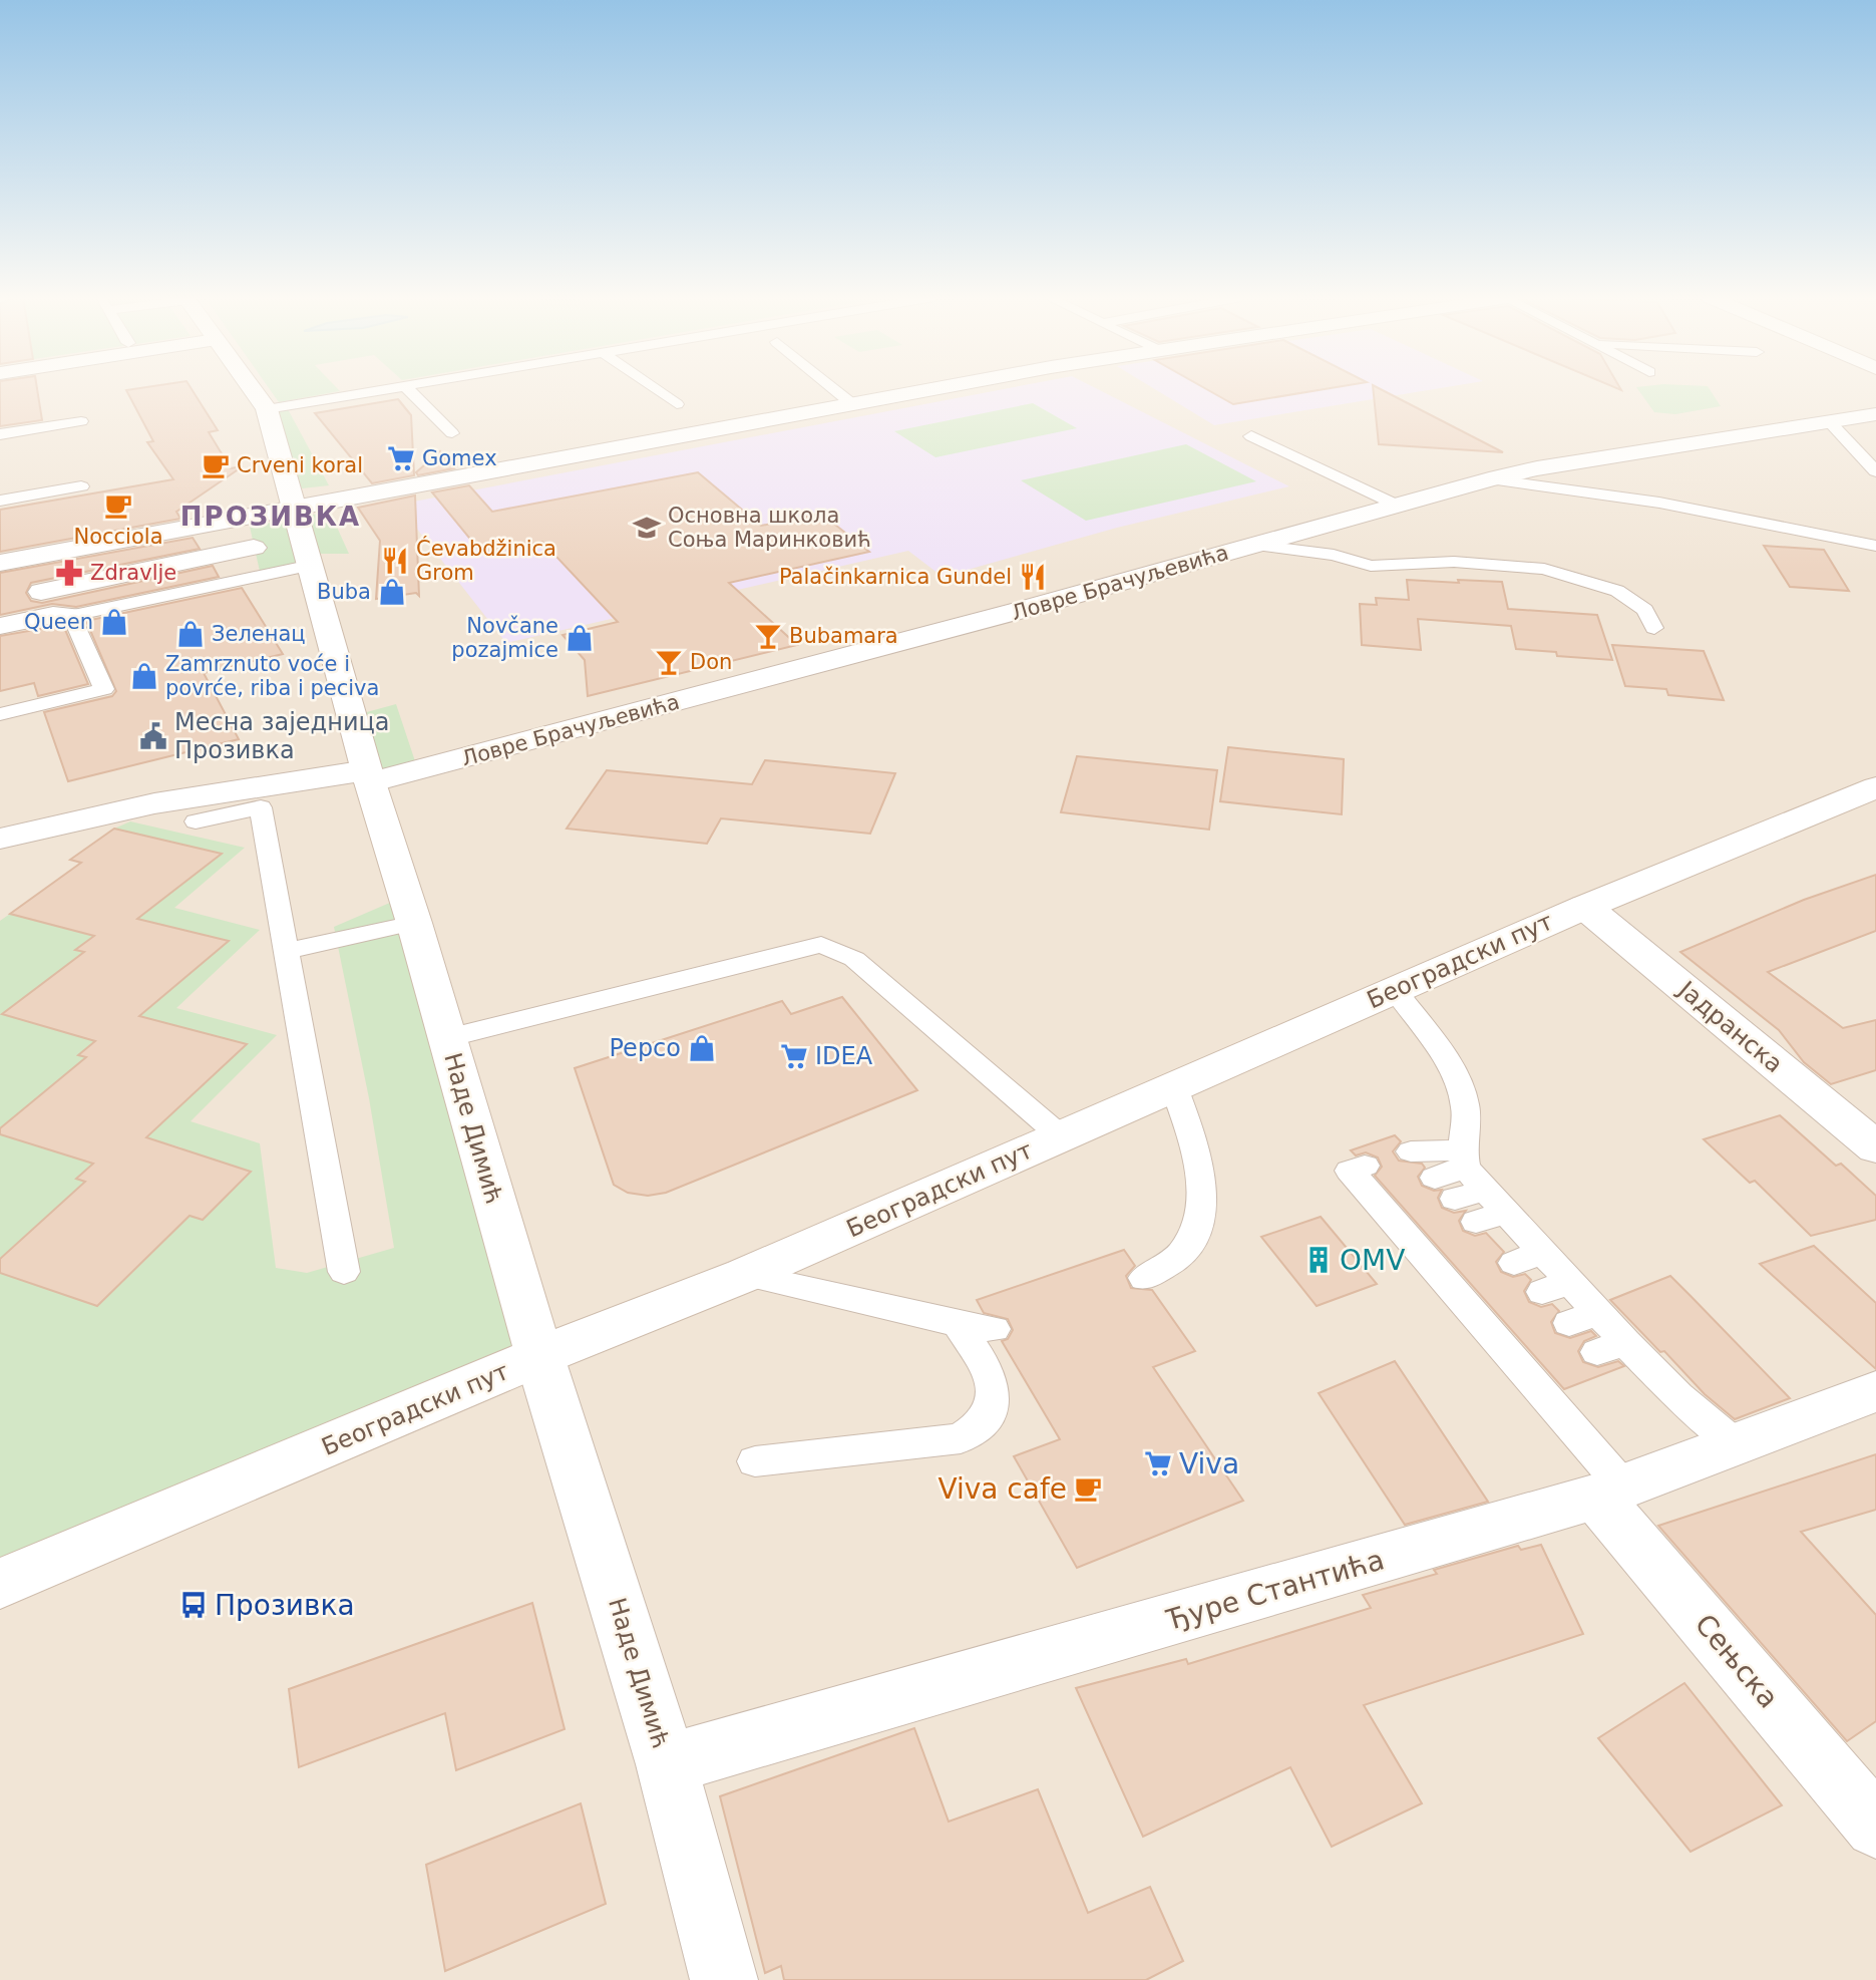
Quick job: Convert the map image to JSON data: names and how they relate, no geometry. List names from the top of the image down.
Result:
{
  "streets": {
    "street": [
      "Ловре Брачуљевића",
      "Београдски пут",
      "Јадранска",
      "Наде Димић",
      "Ђуре Стантића",
      "Сењска"
    ]
  },
  "crossings": [
    ["Ловре Брачуљевића", "Наде Димић"],
    ["Београдски пут", "Јадранска"],
    ["Београдски пут", "Наде Димић"],
    ["Наде Димић", "Ђуре Стантића"],
    ["Ђуре Стантића", "Сењска"]
  ],
  "districts": ["ПРОЗИВКА"],
  "places": {
    "supermarket": ["Gomex", "IDEA", "Viva"],
    "cafe": ["Crveni koral", "Nocciola", "Viva cafe"],
    "school or university": ["Основна школа Соња Маринковић"],
    "restaurant": ["Ćevabdžinica Grom", "Palačinkarnica Gundel"],
    "pharmacy": ["Zdravlje"],
    "shop": [
      "Buba",
      "Queen",
      "Зеленац",
      "Novčane pozajmice",
      "Zamrznuto voće i povrće, riba i peciva",
      "Pepco"
    ],
    "bar": ["Bubamara", "Don"],
    "public building": ["Месна заједница Прозивка"],
    "building": ["OMV"],
    "bus stop": ["Прозивка"]
  }
}
